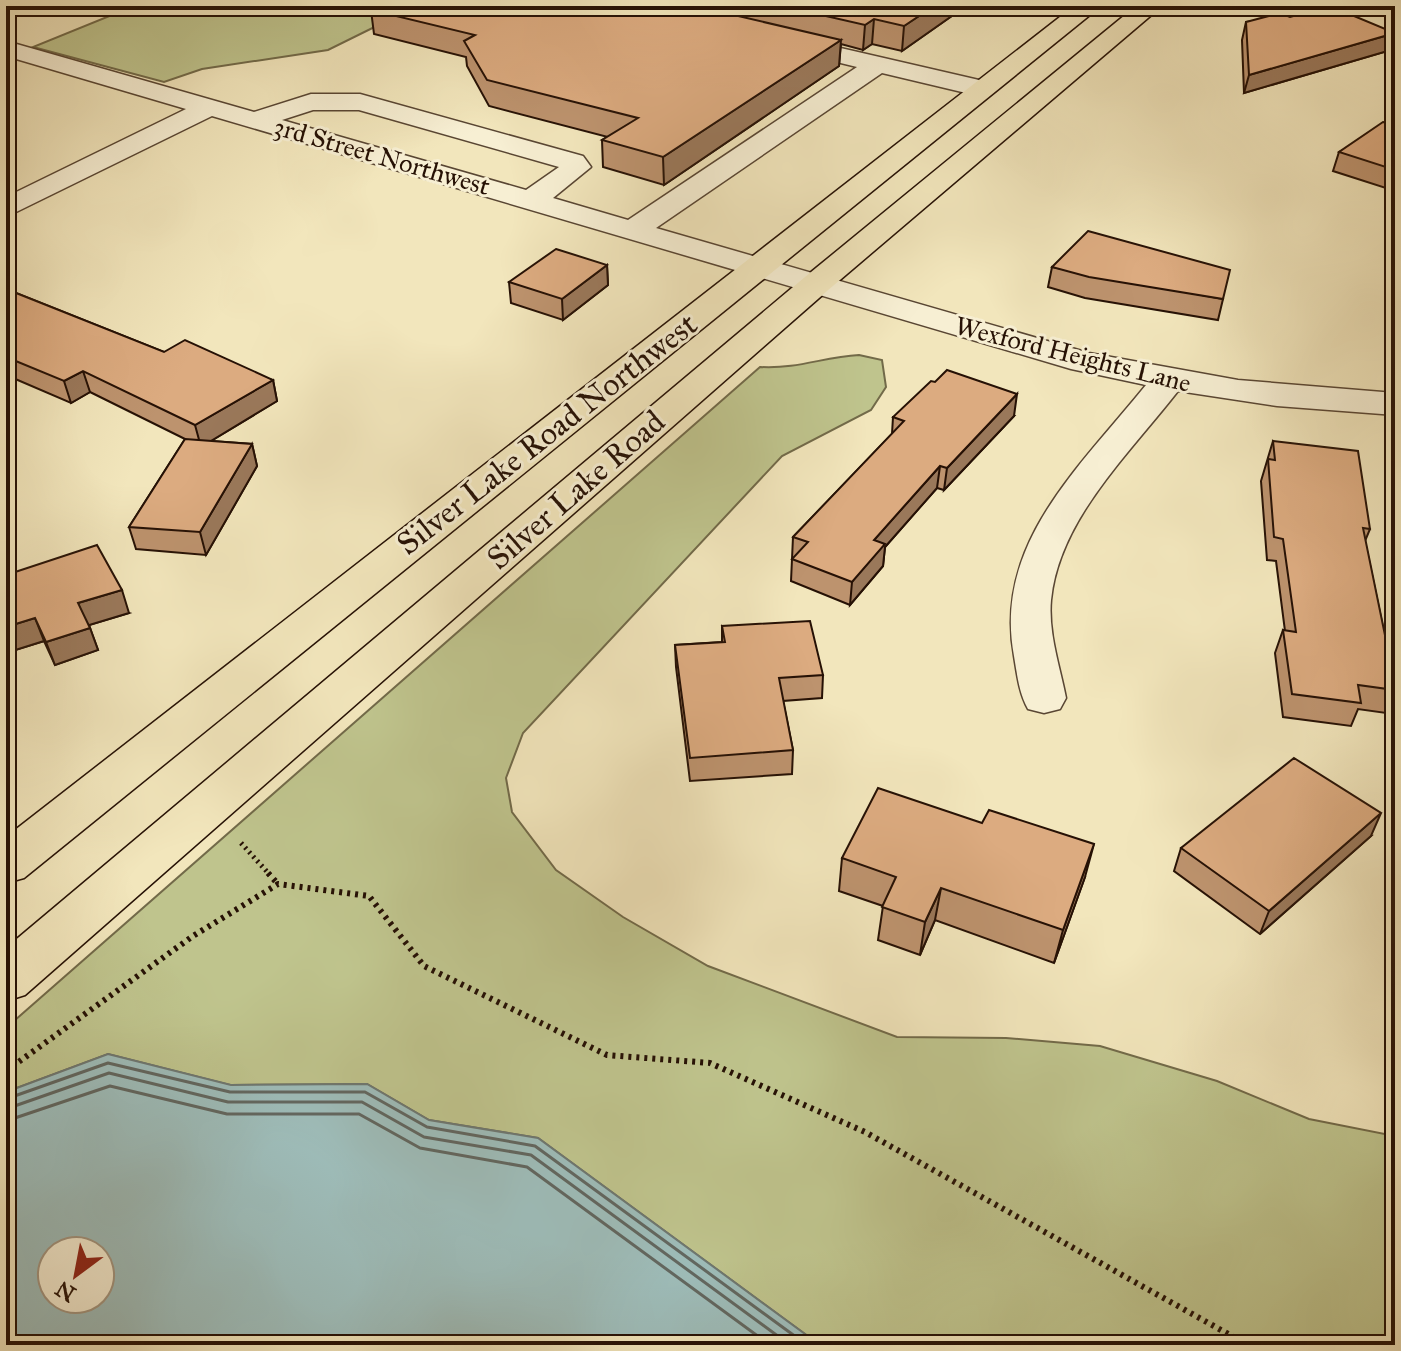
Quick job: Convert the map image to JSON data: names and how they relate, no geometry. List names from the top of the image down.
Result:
{
  "streets": {
    "main road": ["Silver Lake Road Northwest", "Silver Lake Road"],
    "street": ["3rd Street Northwest", "Wexford Heights Lane"]
  },
  "crossings": [
    ["3rd Street Northwest", "Wexford Heights Lane"],
    ["3rd Street Northwest", "Silver Lake Road Northwest"],
    ["Wexford Heights Lane", "Silver Lake Road Northwest"],
    ["Wexford Heights Lane", "Silver Lake Road"]
  ],
  "north": "bottom left"
}
